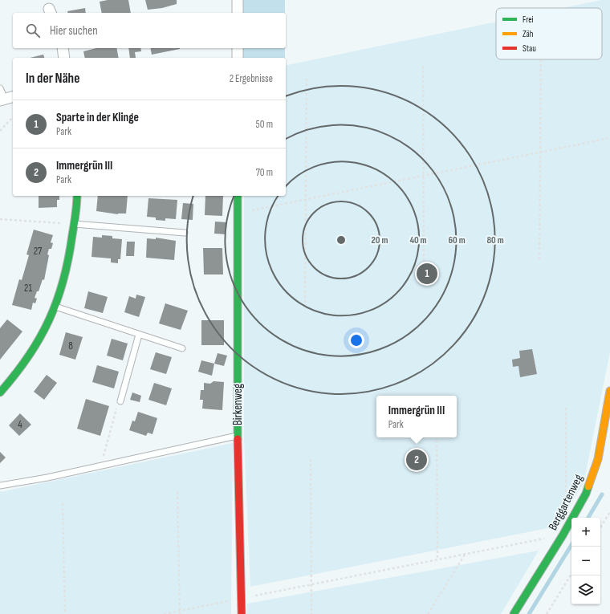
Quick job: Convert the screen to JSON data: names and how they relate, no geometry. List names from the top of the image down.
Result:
{
  "streets": {
    "street": ["Birkenweg", "Berggartenweg"]
  },
  "house_numbers": [
    "27",
    "21",
    "8",
    "4"
  ],
  "legend": ["Frei", "Zäh", "Stau"],
  "page": {
    "search": "Hier suchen",
    "heading": ["In der Nähe", "2 Ergebnisse"],
    "list": [
      {
        "mark": "1",
        "name": "Sparte in der Klinge",
        "note": "Park",
        "value": "50 m"
      },
      {
        "mark": "2",
        "name": "Immergrün III",
        "note": "Park",
        "value": "70 m"
      }
    ],
    "pins": ["1", "2"],
    "popup": ["Immergrün III", "Park"],
    "map_buttons": ["+", "−"]
  },
  "rings": [
    "20 m",
    "40 m",
    "60 m",
    "80 m"
  ]
}
